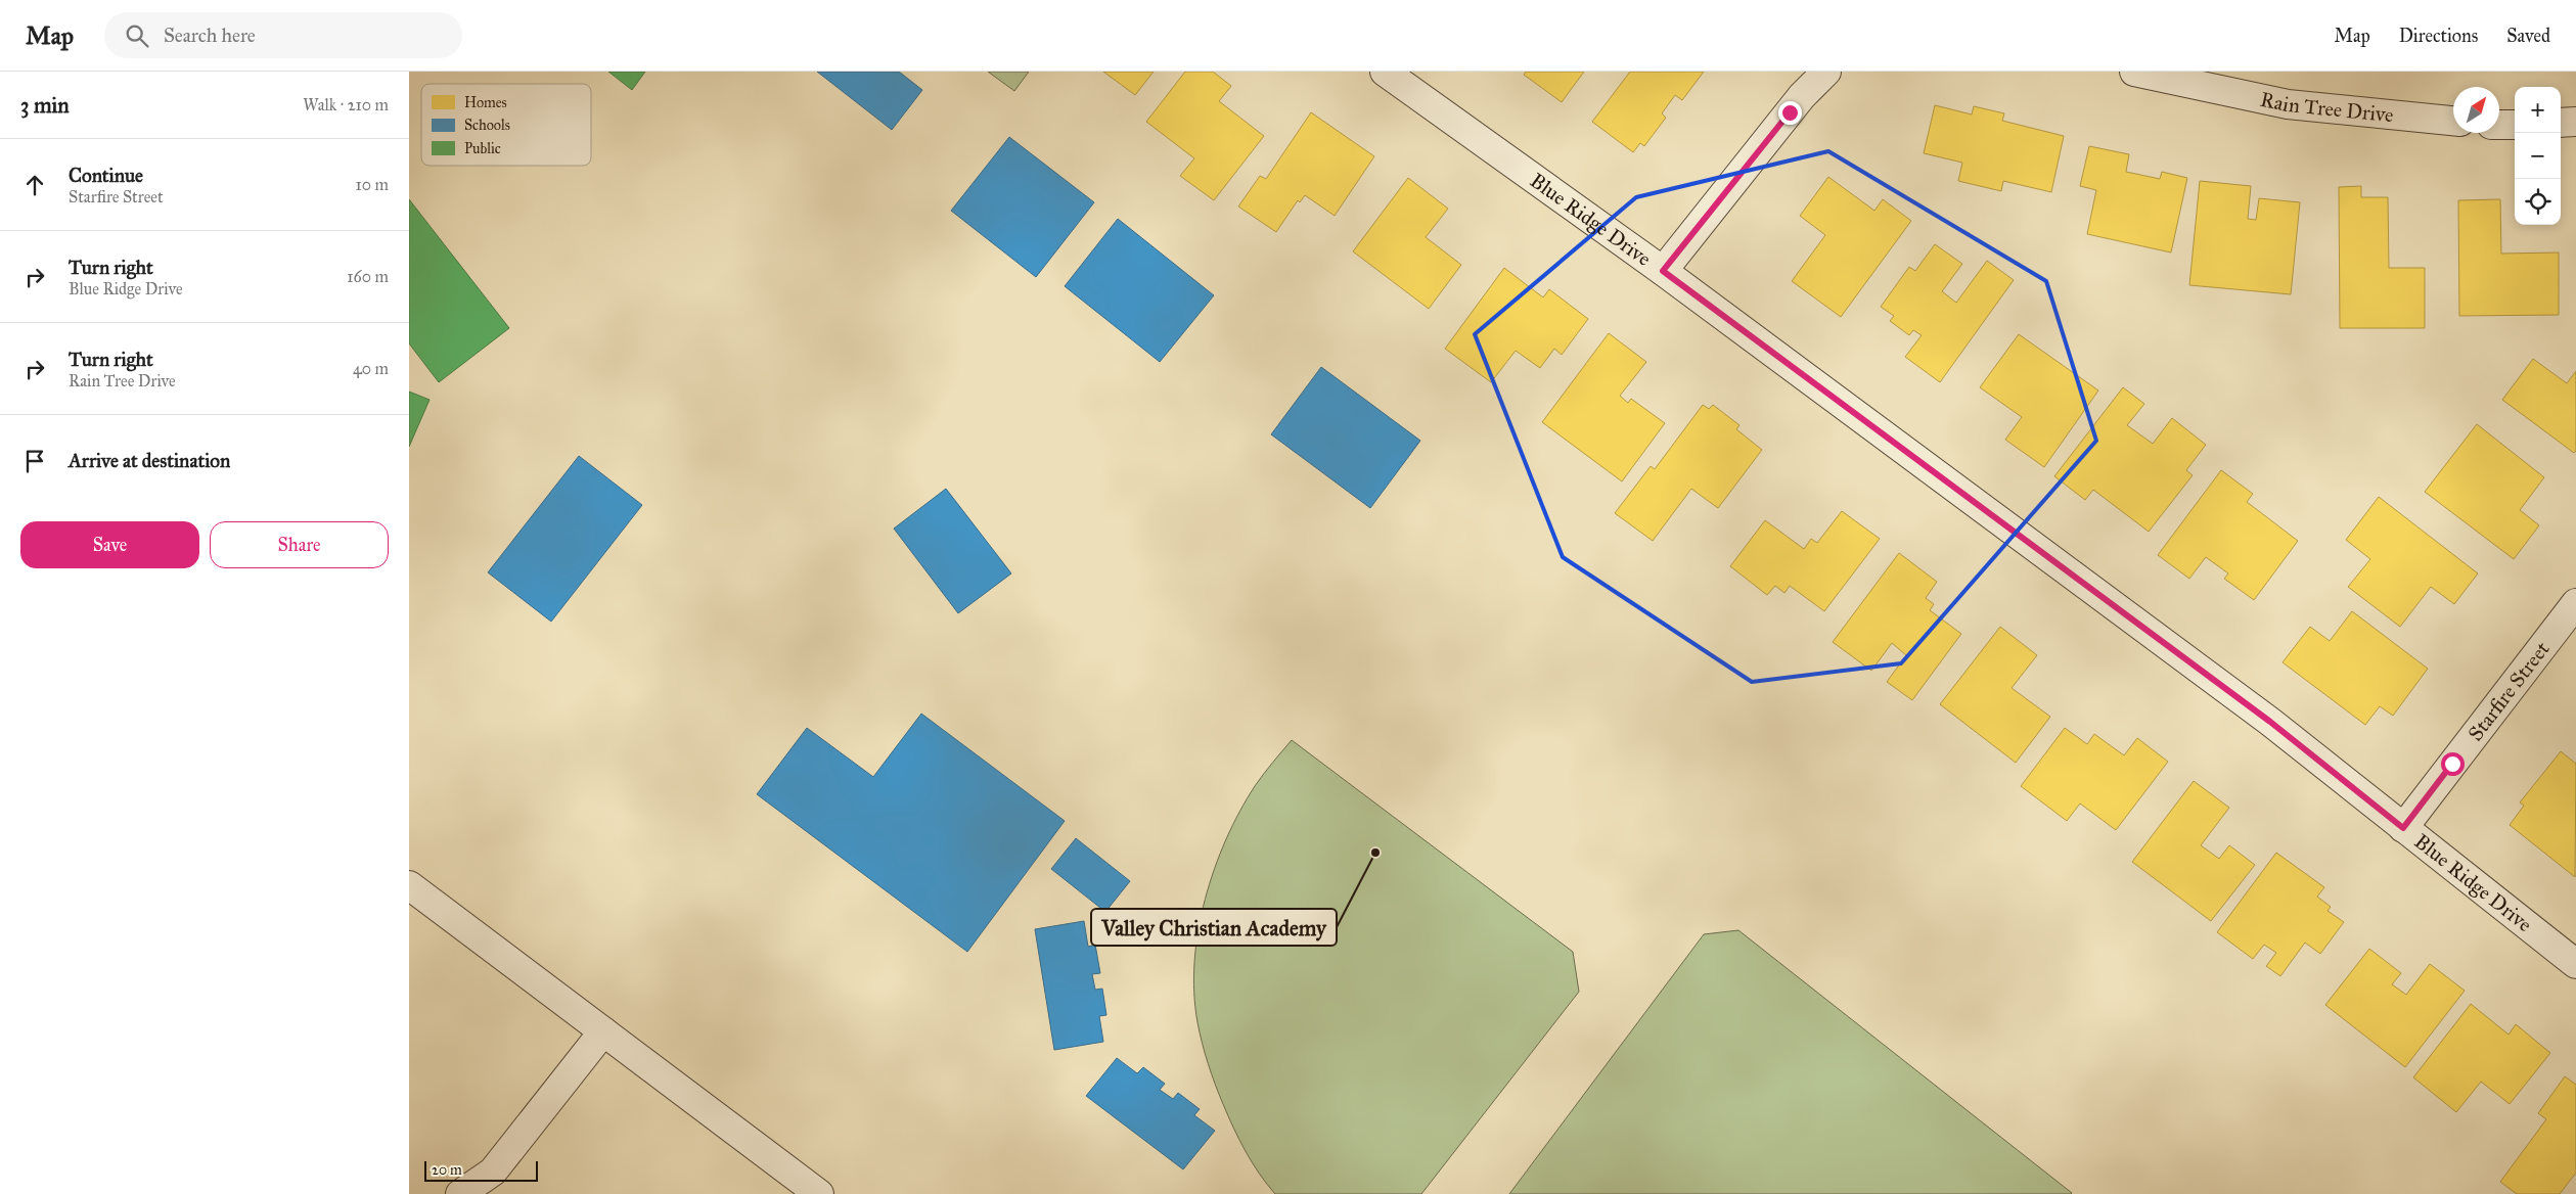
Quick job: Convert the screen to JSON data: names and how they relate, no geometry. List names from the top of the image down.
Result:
{
  "streets": {
    "street": ["Rain Tree Drive", "Blue Ridge Drive", "Starfire Street"]
  },
  "crossings": [
    ["Blue Ridge Drive", "Starfire Street"]
  ],
  "places": ["Valley Christian Academy"],
  "legend": ["Homes", "Schools", "Public"],
  "scale_bar": "20 m",
  "north": "top right",
  "page": {
    "header": "Map",
    "search": "Search here",
    "nav": ["Map", "Directions", "Saved"],
    "heading": ["3 min", "Walk · 210 m"],
    "map_buttons": ["+", "−"],
    "list": [
      ["Continue", "Starfire Street", "10 m"],
      ["Turn right", "Blue Ridge Drive", "160 m"],
      ["Turn right", "Rain Tree Drive", "40 m"],
      "Arrive at destination"
    ],
    "buttons": ["Save", "Share"],
    "scale": "20 m"
  }
}
